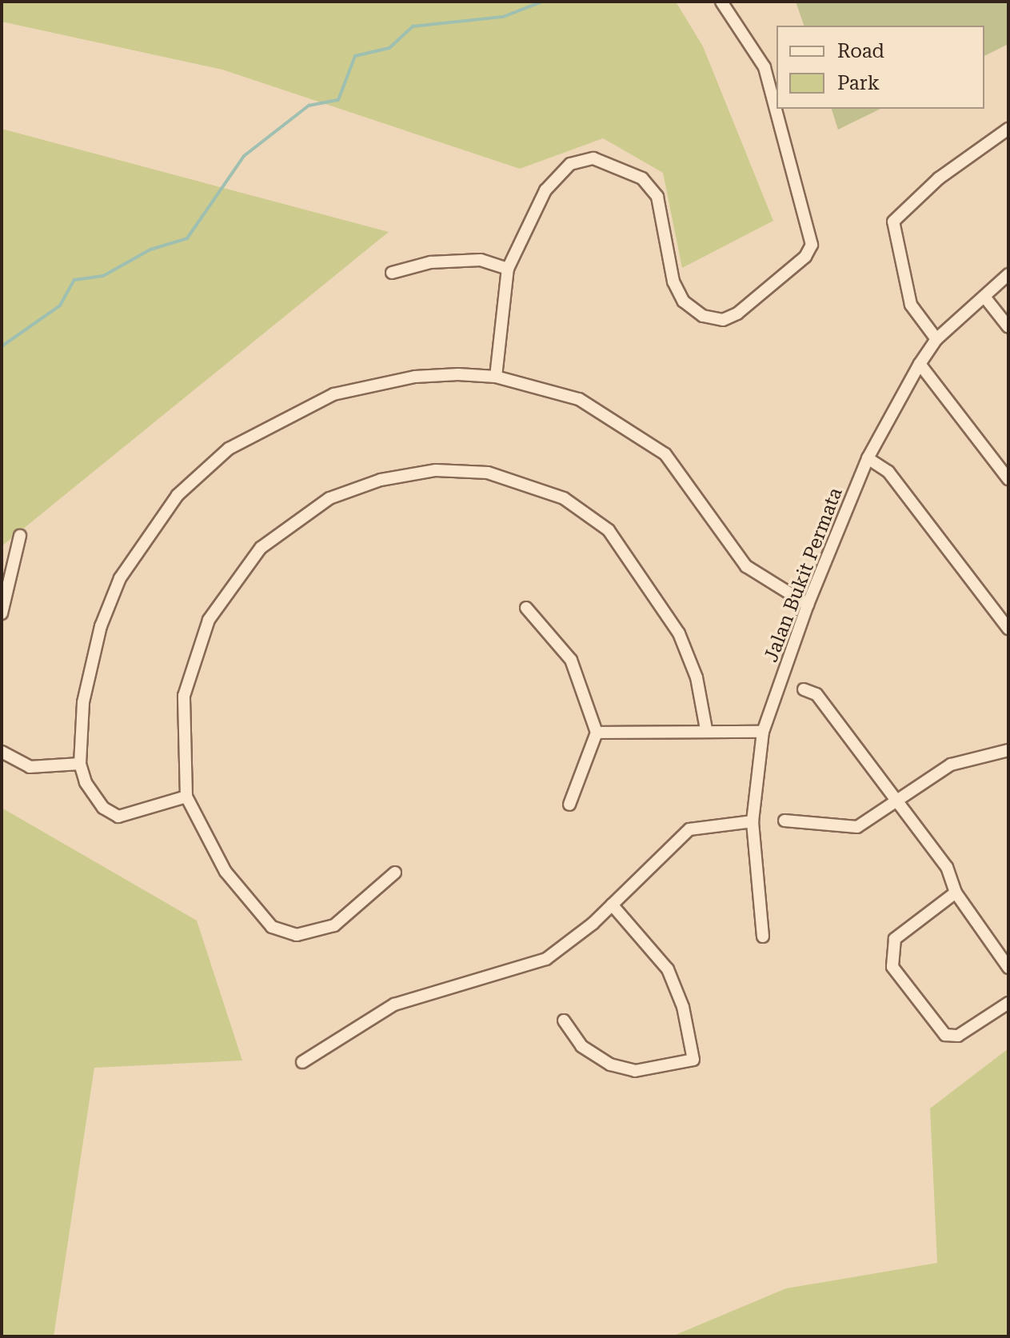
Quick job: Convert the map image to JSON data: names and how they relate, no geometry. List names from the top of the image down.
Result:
{
  "streets": {
    "street": ["Jalan Bukit Permata"]
  },
  "legend": ["Road", "Park"]
}
